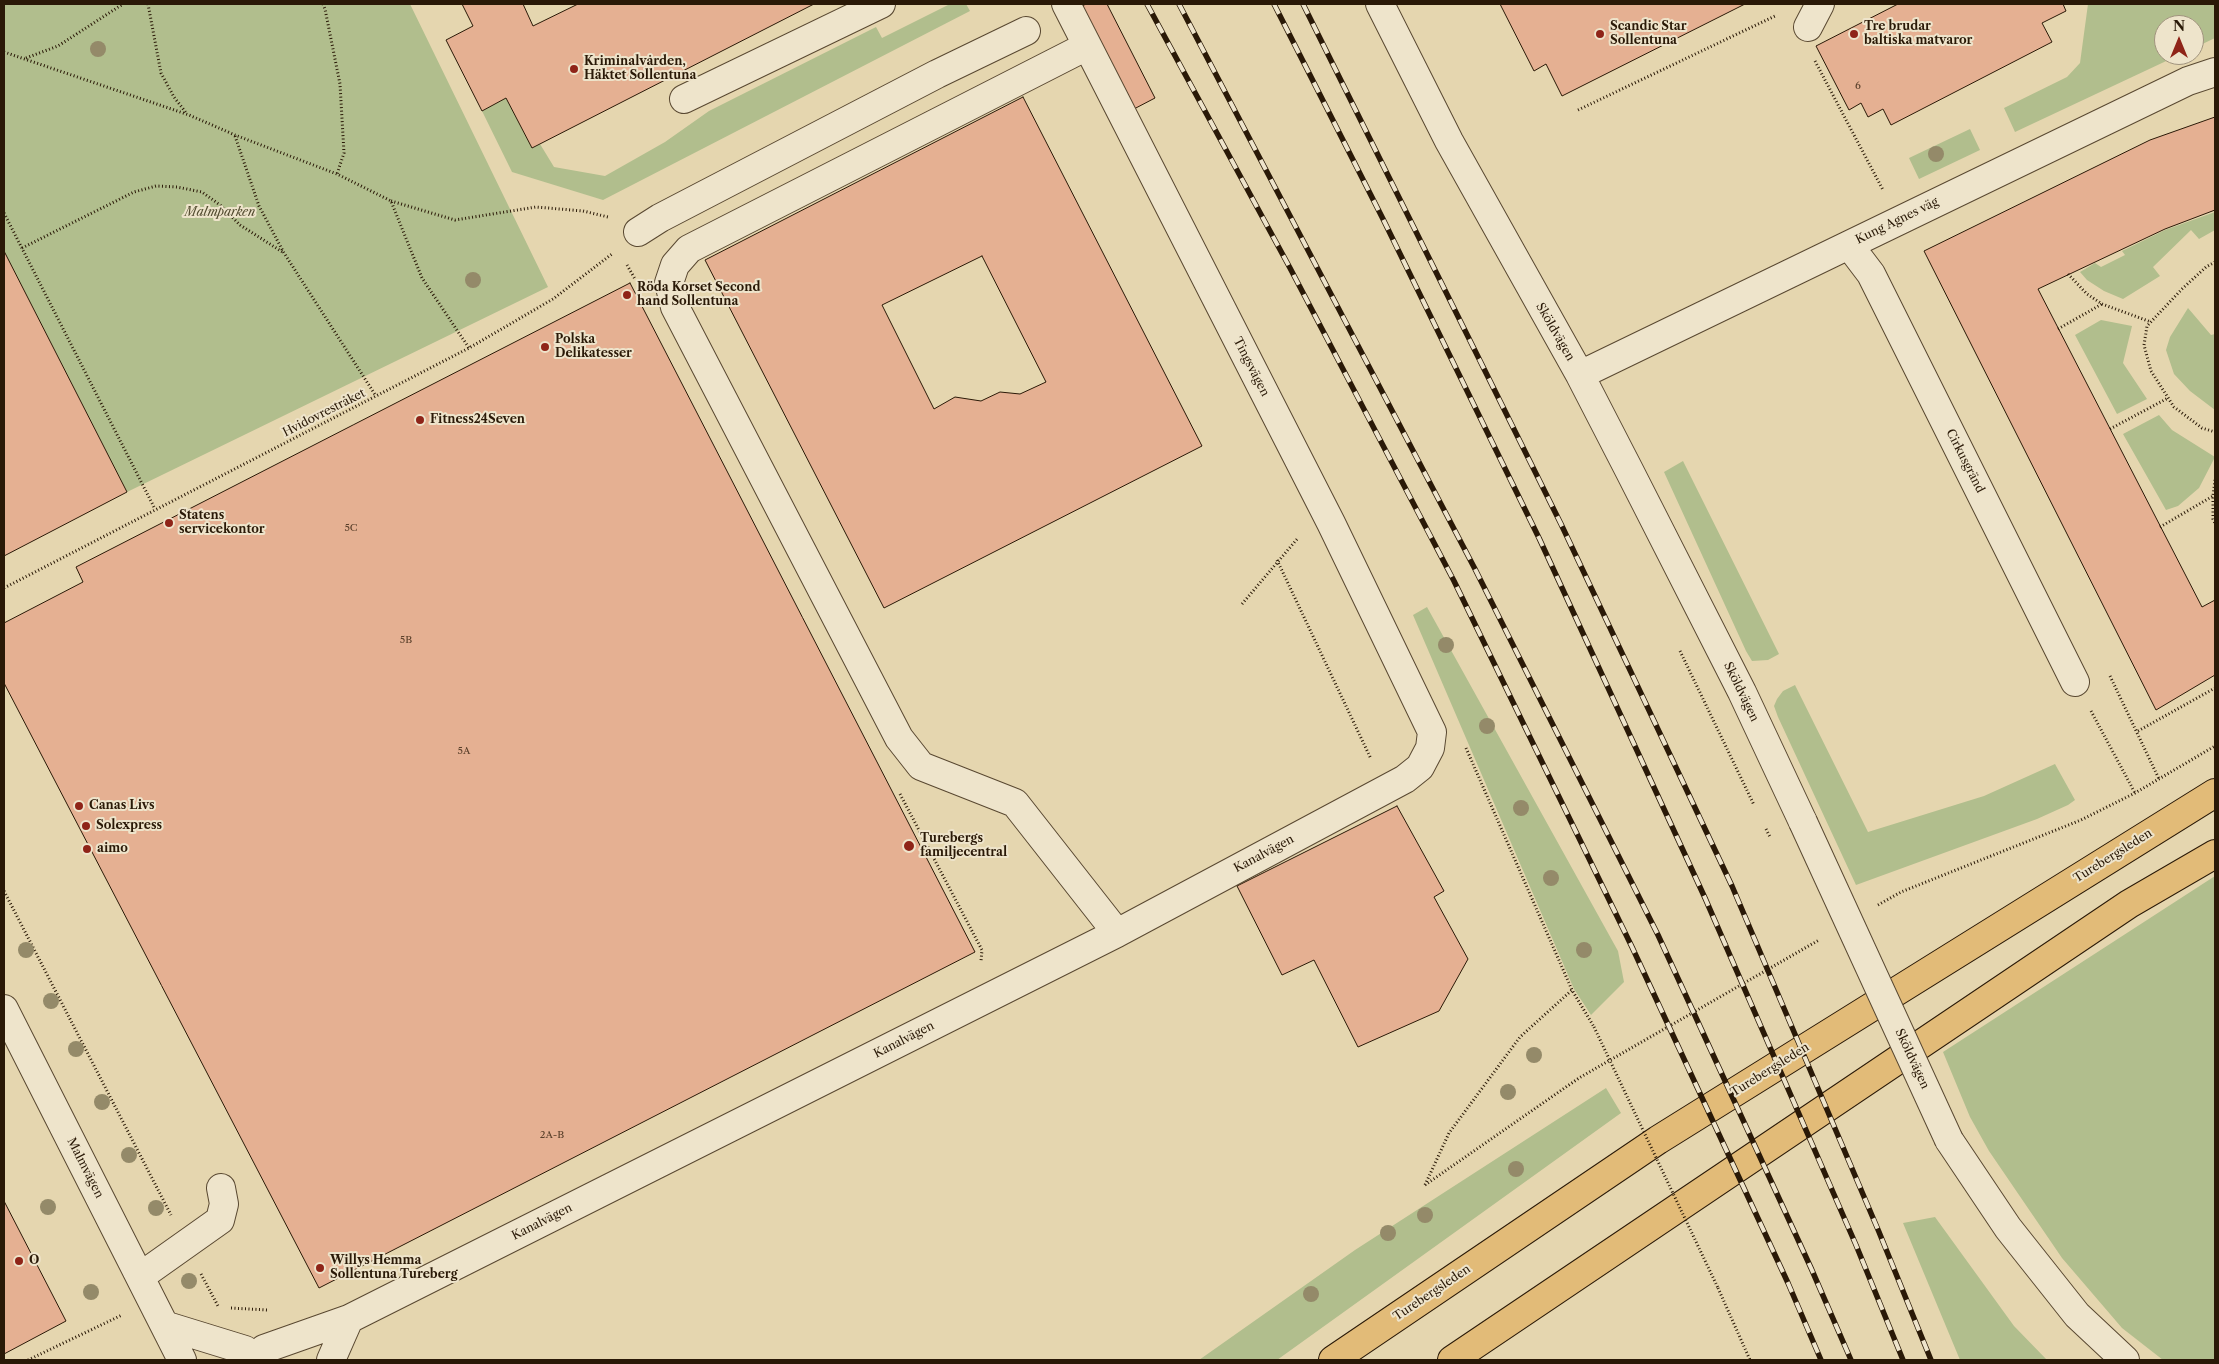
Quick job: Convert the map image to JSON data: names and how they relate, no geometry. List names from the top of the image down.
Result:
{
  "streets": {
    "main road": ["Turebergsleden"],
    "street": [
      "Kung Agnes väg",
      "Sköldvägen",
      "Tingsvägen",
      "Cirkusgränd",
      "Kanalvägen",
      "Malmvägen"
    ],
    "path": ["Hvidovrestråket"]
  },
  "crossings": [
    ["Kung Agnes väg", "Sköldvägen"],
    ["Kung Agnes väg", "Cirkusgränd"],
    ["Tingsvägen", "Kanalvägen"]
  ],
  "parks": ["Malmparken"],
  "places": [
    "Scandic Star Sollentuna",
    "Tre brudar baltiska matvaror",
    "Kriminalvården, Häktet Sollentuna",
    "Röda Korset Second hand Sollentuna",
    "Polska Delikatesser",
    "Fitness24Seven",
    "Statens servicekontor",
    "Canas Livs",
    "Solexpress",
    "Turebergs familjecentral",
    "aimo",
    "O",
    "Willys Hemma Sollentuna Tureberg"
  ],
  "house_numbers": [
    "6",
    "5C",
    "5B",
    "5A",
    "2A-B"
  ],
  "north": "top"
}
